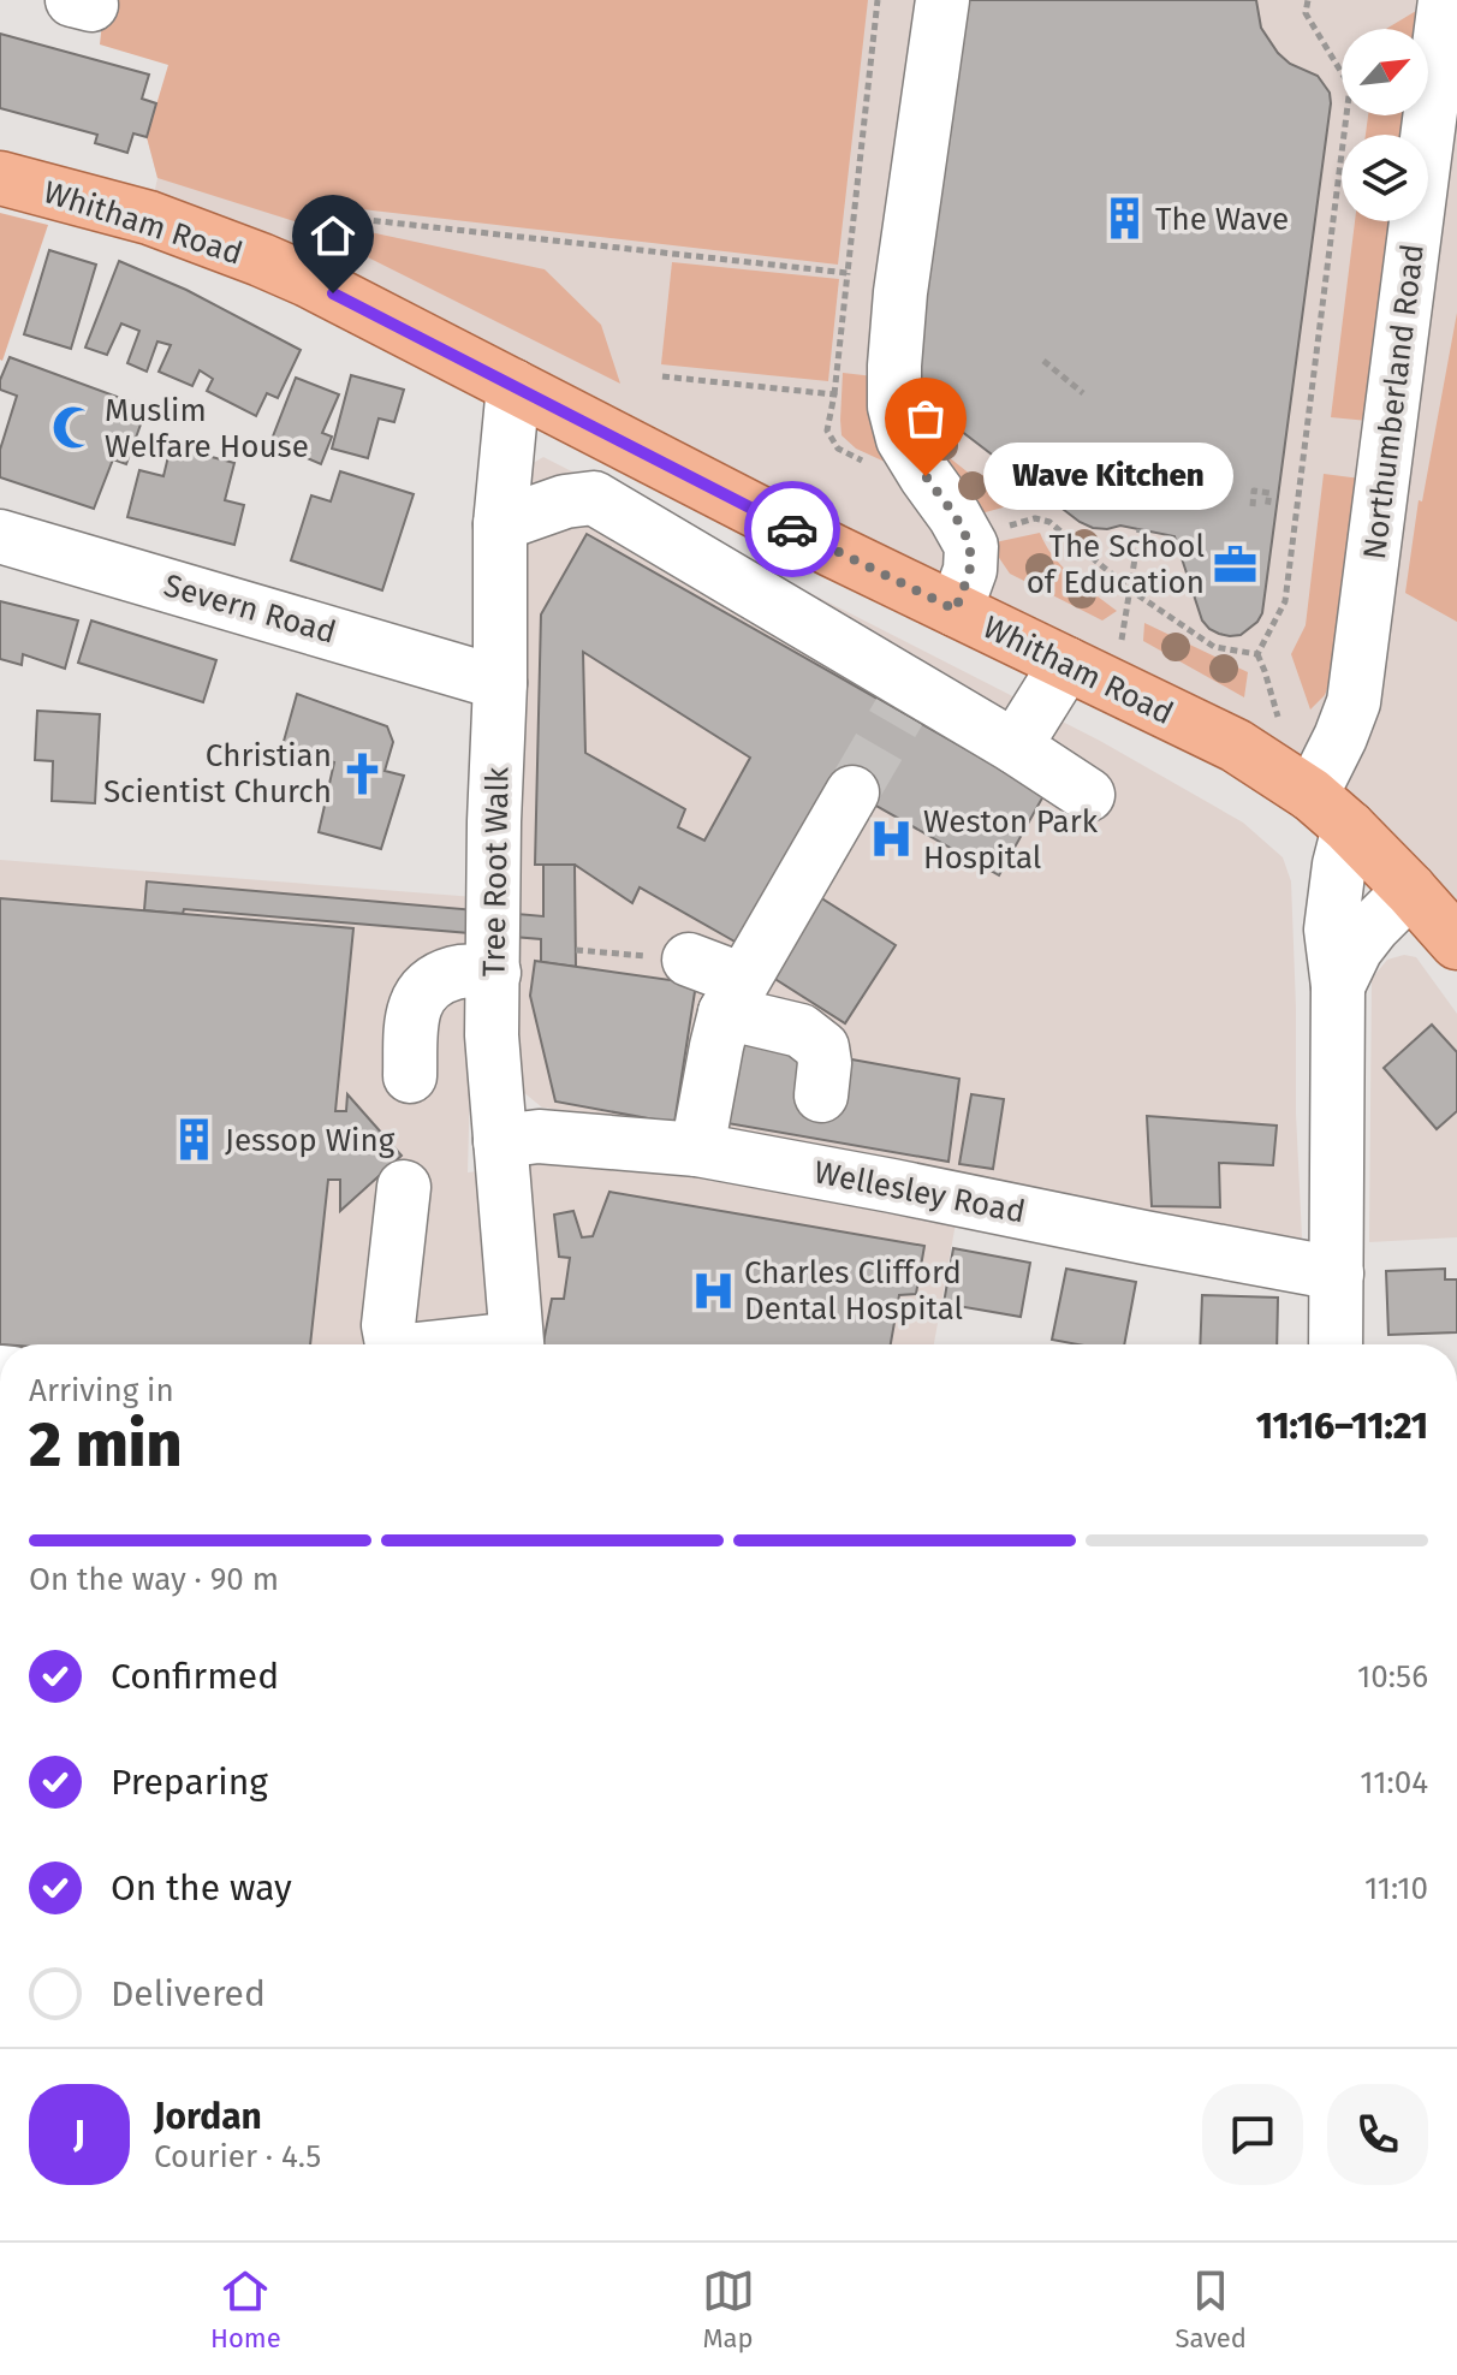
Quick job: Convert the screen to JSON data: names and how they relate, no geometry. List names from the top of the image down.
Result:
{
  "streets": {
    "main road": ["Whitham Road"],
    "street": [
      "Northumberland Road",
      "Severn Road",
      "Tree Root Walk",
      "Wellesley Road"
    ]
  },
  "crossings": [
    ["Whitham Road", "Northumberland Road"],
    ["Whitham Road", "Tree Root Walk"],
    ["Northumberland Road", "Wellesley Road"],
    ["Severn Road", "Tree Root Walk"],
    ["Tree Root Walk", "Wellesley Road"]
  ],
  "places": {
    "building": ["The Wave", "Jessop Wing"],
    "mosque": ["Muslim Welfare House"],
    "other": ["Wave Kitchen"],
    "office": ["The School of Education"],
    "church": ["Christian Scientist Church"],
    "hospital": ["Weston Park Hospital", "Charles Clifford Dental Hospital"]
  },
  "north": "top right",
  "page": {
    "bubble": "Wave Kitchen",
    "heading": ["2 min", "Arriving in", "11:16–11:21"],
    "panel": ["Jordan", "Courier · 4.5"],
    "bar": "On the way · 90 m",
    "list": [
      ["Confirmed", "10:56"],
      ["Preparing", "11:04"],
      ["On the way", "11:10"],
      "Delivered"
    ],
    "round": "J",
    "tabs": ["Home", "Map", "Saved"]
  }
}
